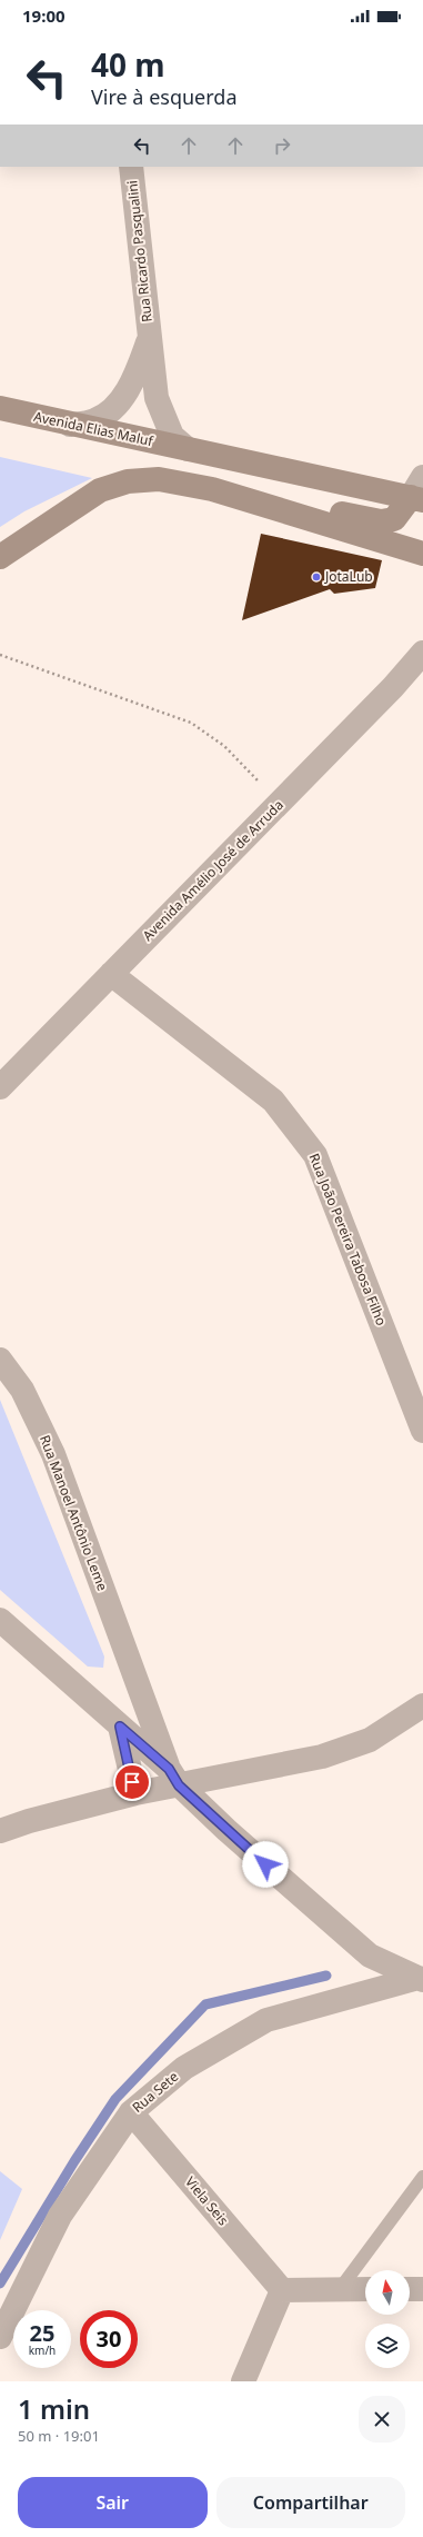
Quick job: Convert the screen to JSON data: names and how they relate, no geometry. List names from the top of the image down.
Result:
{
  "streets": {
    "main road": ["Avenida Elias Maluf"],
    "street": [
      "Rua Ricardo Pasqualini",
      "Avenida Amélio José de Arruda",
      "Rua João Pereira Tabosa Filho",
      "Rua Manoel Antônio Leme",
      "Rua Sete",
      "Viela Seis"
    ]
  },
  "crossings": [
    ["Rua Ricardo Pasqualini", "Avenida Elias Maluf"],
    ["Avenida Amélio José de Arruda", "Rua João Pereira Tabosa Filho"],
    ["Rua Sete", "Viela Seis"]
  ],
  "places": ["JotaLub"],
  "north": "top",
  "page": {
    "status": "19:00",
    "turn": ["40 m", "Vire à esquerda"],
    "speed": "25 km/h",
    "limit": "30",
    "heading": ["1 min", "50 m · 19:01"],
    "buttons": ["Sair", "Compartilhar"]
  }
}
